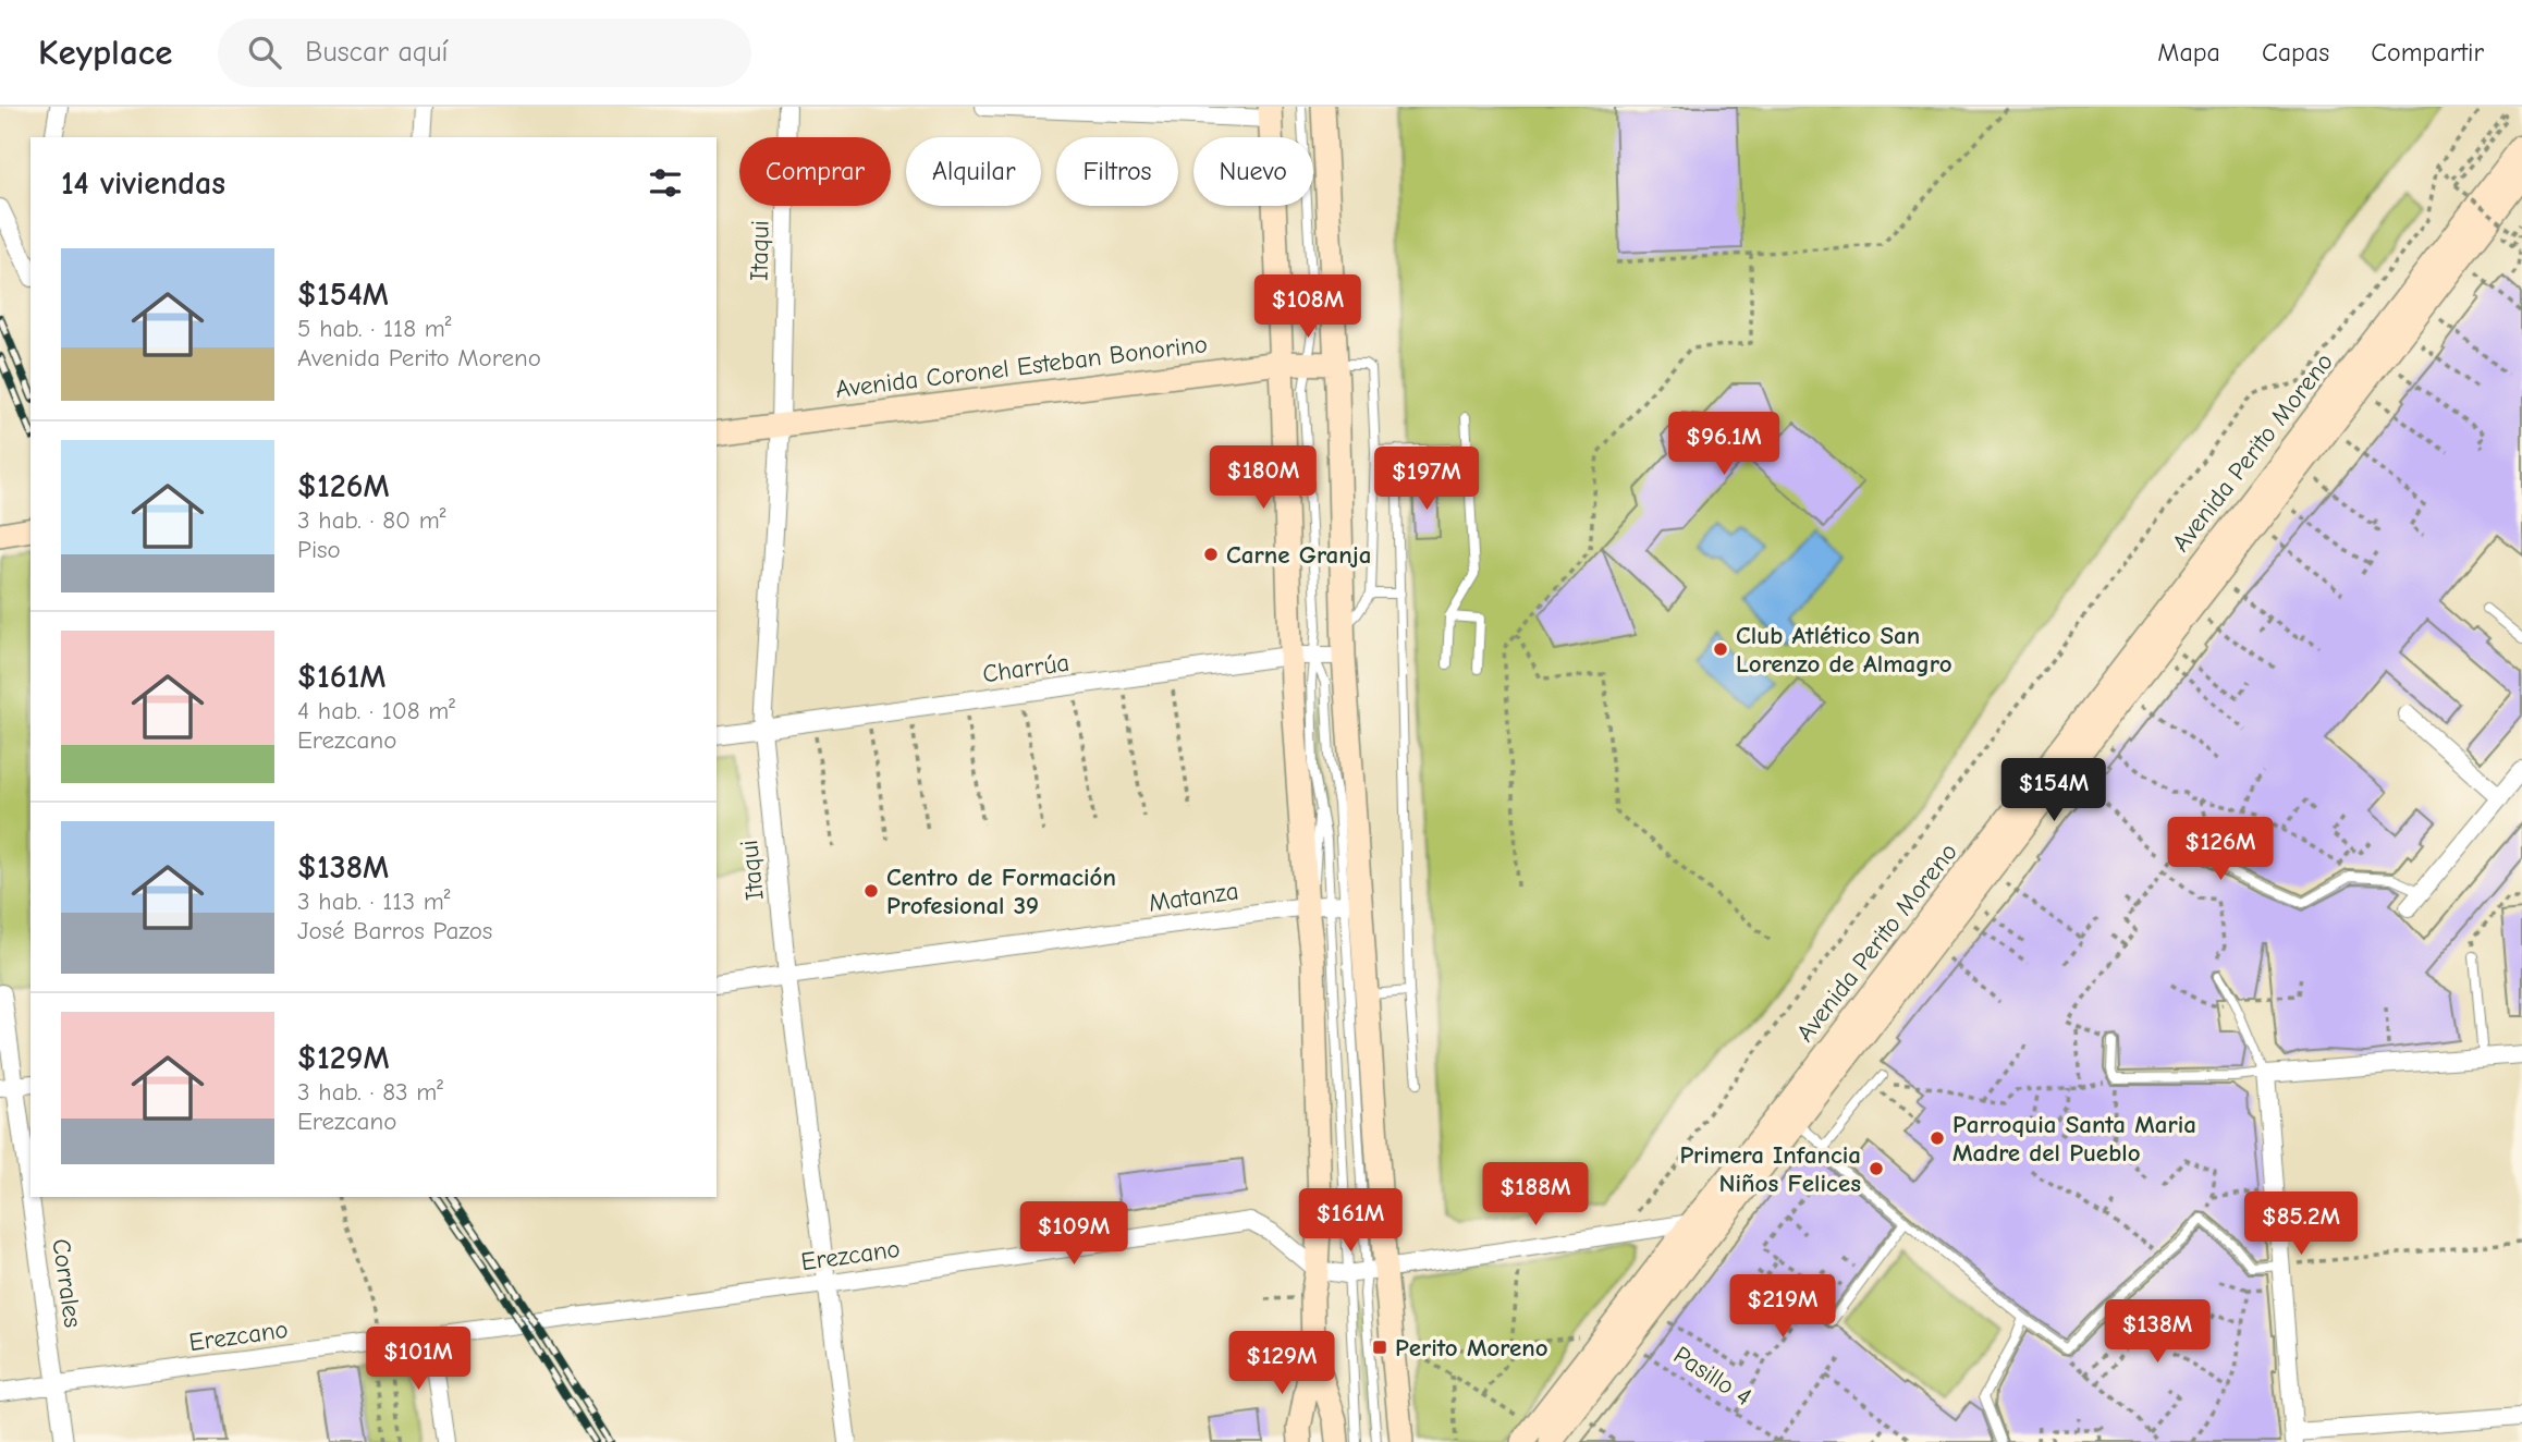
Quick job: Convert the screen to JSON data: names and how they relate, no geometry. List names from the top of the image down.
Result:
{
  "streets": {
    "main road": ["Avenida Coronel Esteban Bonorino", "Avenida Perito Moreno"],
    "street": [
      "Itaqui",
      "Charrúa",
      "Matanza",
      "Erezcano",
      "Corrales"
    ],
    "path": ["Pasillo 4"]
  },
  "crossings": [
    ["Itaqui", "Avenida Coronel Esteban Bonorino"],
    ["Itaqui", "Charrúa"],
    ["Itaqui", "Matanza"],
    ["Itaqui", "Erezcano"],
    ["Avenida Perito Moreno", "Pasillo 4"],
    ["Erezcano", "Corrales"]
  ],
  "places": {
    "other": [
      "Carne Granja",
      "Club Atlético San Lorenzo de Almagro",
      "Centro de Formación Profesional 39",
      "Parroquia Santa Maria Madre del Pueblo",
      "Primera Infancia Niños Felices"
    ],
    "transit": ["Perito Moreno"]
  },
  "page": {
    "header": "Keyplace",
    "search": "Buscar aquí",
    "nav": ["Mapa", "Capas", "Compartir"],
    "chip": [
      "Comprar",
      "Alquilar",
      "Filtros",
      "Nuevo"
    ],
    "heading": "14 viviendas",
    "list": [
      {
        "name": "$154M",
        "note": "5 hab. · 118 m² · Avenida Perito Moreno"
      },
      {
        "name": "$126M",
        "note": "3 hab. · 80 m² · Piso"
      },
      {
        "name": "$161M",
        "note": "4 hab. · 108 m² · Erezcano"
      },
      {
        "name": "$138M",
        "note": "3 hab. · 113 m² · José Barros Pazos"
      },
      {
        "name": "$129M",
        "note": "3 hab. · 83 m² · Erezcano"
      }
    ],
    "price": [
      "$108M",
      "$96.1M",
      "$180M",
      "$197M",
      "$154M",
      "$126M",
      "$188M",
      "$161M",
      "$85.2M",
      "$109M",
      "$219M",
      "$138M",
      "$101M",
      "$129M"
    ]
  }
}
